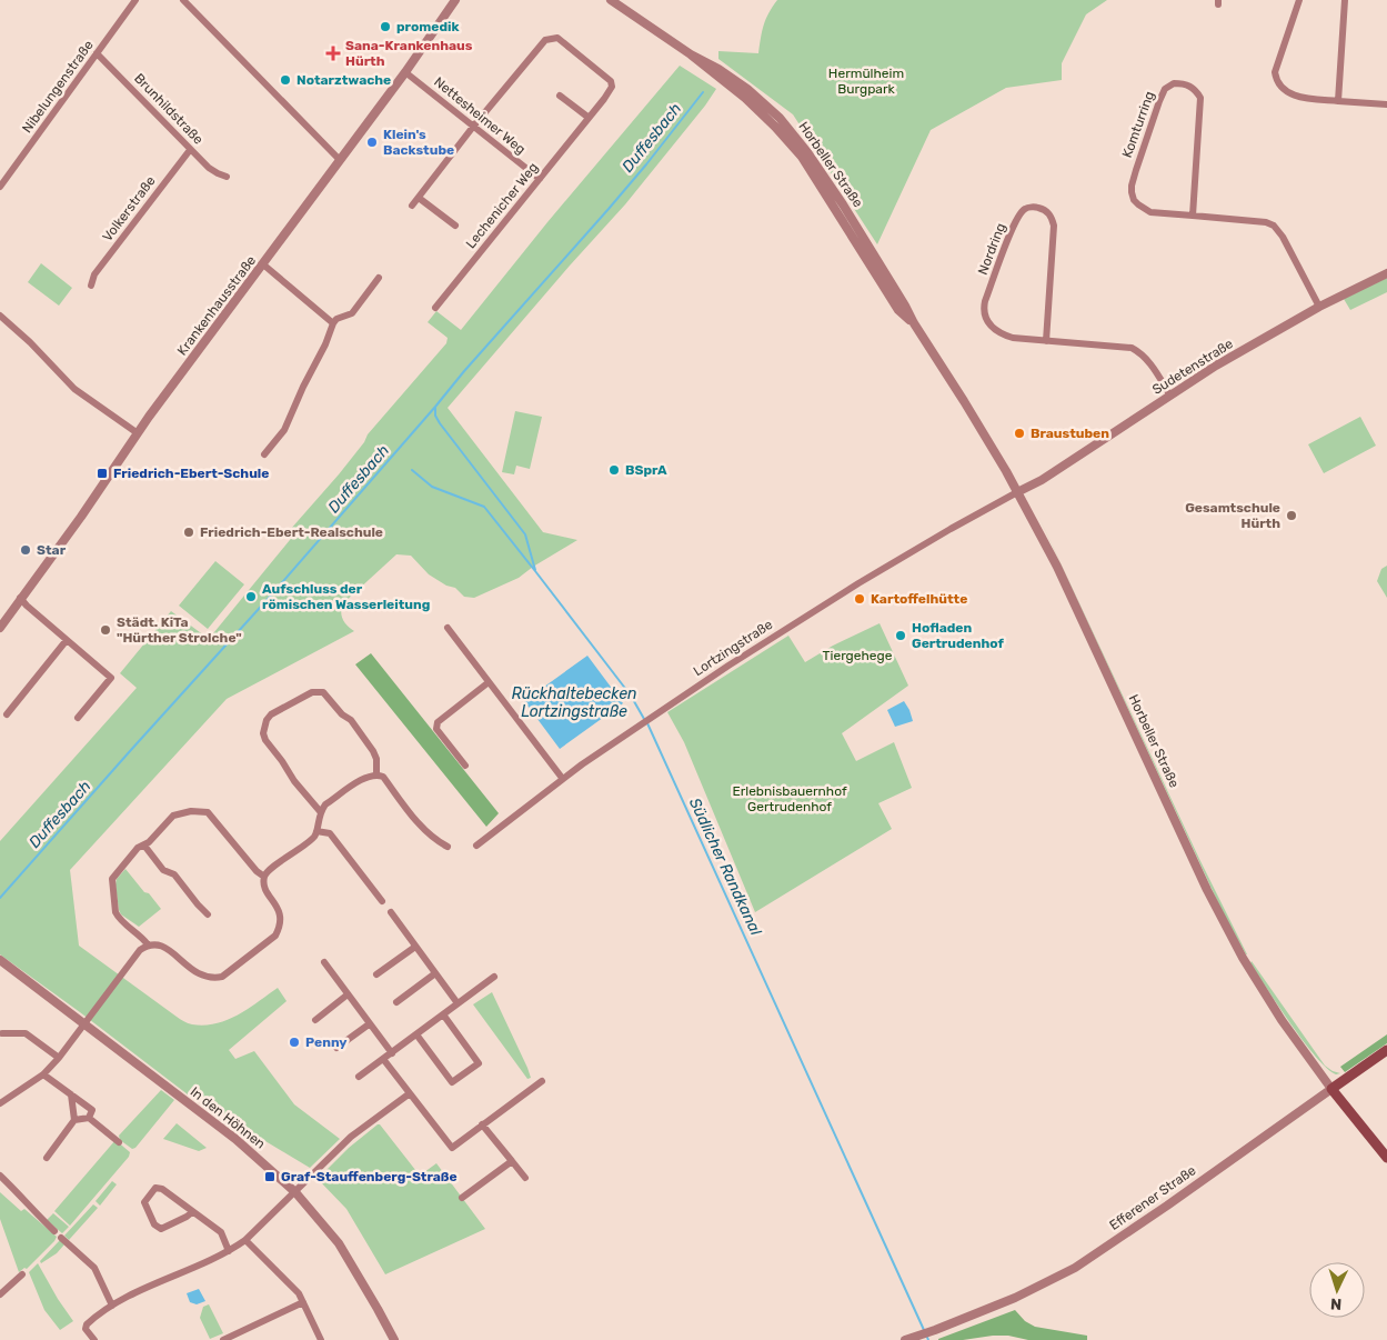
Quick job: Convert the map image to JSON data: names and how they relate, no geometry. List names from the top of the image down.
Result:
{
  "streets": {
    "main road": ["Horbeller Straße", "Efferener Straße"],
    "street": [
      "Nibelungenstraße",
      "Brunhildstraße",
      "Nettesheimer Weg",
      "Komturring",
      "Lechenicher Weg",
      "Volkerstraße",
      "Nordring",
      "Krankenhausstraße",
      "Sudetenstraße",
      "Lortzingstraße",
      "In den Höhnen"
    ]
  },
  "crossings": [
    ["Nibelungenstraße", "Brunhildstraße"],
    ["Brunhildstraße", "Volkerstraße"],
    ["Nettesheimer Weg", "Lechenicher Weg"],
    ["Nettesheimer Weg", "Krankenhausstraße"],
    ["Komturring", "Sudetenstraße"],
    ["Horbeller Straße", "Sudetenstraße"],
    ["Horbeller Straße", "Lortzingstraße"],
    ["Horbeller Straße", "Efferener Straße"],
    ["Nordring", "Sudetenstraße"],
    ["Sudetenstraße", "Lortzingstraße"]
  ],
  "water": ["Duffesbach", "Rückhaltebecken Lortzingstraße", "Südlicher Randkanal"],
  "parks": ["Hermülheim Burgpark", "Tiergehege", "Erlebnisbauernhof Gertrudenhof"],
  "places": {
    "other": [
      "promedik",
      "Notarztwache",
      "Klein's Backstube",
      "Braustuben",
      "BSprA",
      "Gesamtschule Hürth",
      "Friedrich-Ebert-Realschule",
      "Star",
      "Aufschluss der römischen Wasserleitung",
      "Kartoffelhütte",
      "Städt. KiTa \"Hürther Strolche\"",
      "Hofladen Gertrudenhof",
      "Penny"
    ],
    "health": ["Sana-Krankenhaus Hürth"],
    "transit": ["Friedrich-Ebert-Schule", "Graf-Stauffenberg-Straße"]
  },
  "north": "bottom"
}
